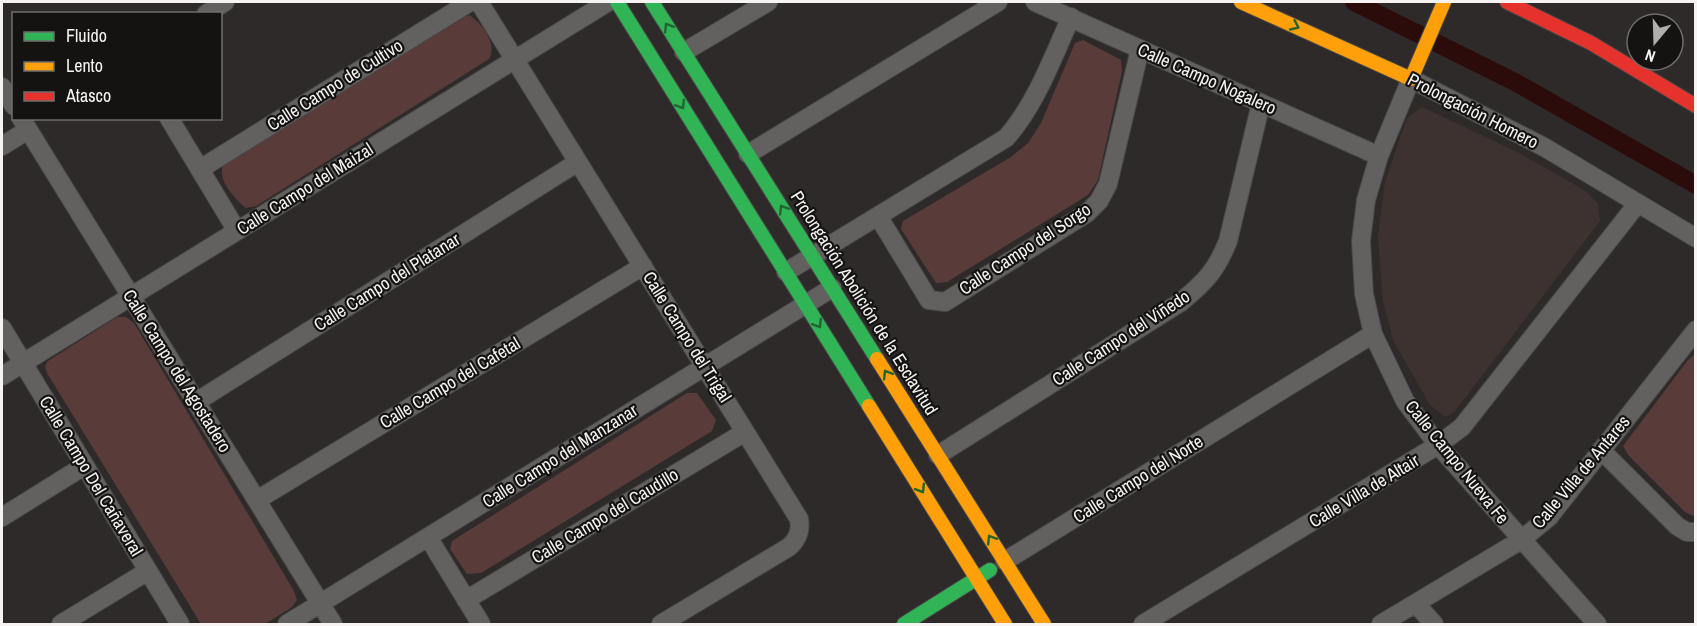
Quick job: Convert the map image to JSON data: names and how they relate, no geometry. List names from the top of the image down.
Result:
{
  "streets": {
    "main road": [
      "Prolongación Homero",
      "Prolongación Abolición de la Esclavitud",
      "Calle Campo Nueva Fe",
      "Calle Campo del Norte"
    ],
    "street": [
      "Calle Campo Nogalero",
      "Calle Campo de Cultivo",
      "Calle Campo del Maizal",
      "Calle Campo del Sorgo",
      "Calle Campo del Platanar",
      "Calle Campo del Trigal",
      "Calle Campo del Viñedo",
      "Calle Campo del Agostadero",
      "Calle Campo del Cafetal",
      "Calle Campo del Manzanar",
      "Calle Villa de Antares",
      "Calle Campo Del Cañaveral",
      "Calle Villa de Altair",
      "Calle Campo del Caudillo"
    ]
  },
  "crossings": [
    ["Calle Campo Nogalero", "Calle Campo del Sorgo"],
    ["Calle Campo Nogalero", "Calle Campo del Viñedo"],
    ["Calle Campo Nogalero", "Calle Campo Nueva Fe"],
    ["Prolongación Homero", "Calle Campo Nueva Fe"],
    ["Prolongación Homero", "Calle Villa de Altair"],
    ["Calle Campo del Maizal", "Calle Campo del Trigal"],
    ["Calle Campo del Maizal", "Calle Campo del Agostadero"],
    ["Calle Campo del Maizal", "Calle Campo Del Cañaveral"],
    ["Calle Campo del Platanar", "Calle Campo del Trigal"],
    ["Calle Campo del Platanar", "Calle Campo del Agostadero"],
    ["Prolongación Abolición de la Esclavitud", "Calle Campo del Viñedo"],
    ["Prolongación Abolición de la Esclavitud", "Calle Campo del Manzanar"],
    ["Prolongación Abolición de la Esclavitud", "Calle Campo del Norte"],
    ["Calle Campo del Trigal", "Calle Campo del Cafetal"],
    ["Calle Campo del Trigal", "Calle Campo del Manzanar"],
    ["Calle Campo del Trigal", "Calle Campo del Caudillo"],
    ["Calle Campo del Agostadero", "Calle Campo del Cafetal"],
    ["Calle Campo del Agostadero", "Calle Campo del Manzanar"],
    ["Calle Campo Nueva Fe", "Calle Villa de Antares"],
    ["Calle Campo Nueva Fe", "Calle Campo del Norte"],
    ["Calle Campo Nueva Fe", "Calle Villa de Altair"]
  ],
  "one_way": ["Prolongación Homero"],
  "legend": ["Fluido", "Lento", "Atasco"],
  "north": "bottom"
}
